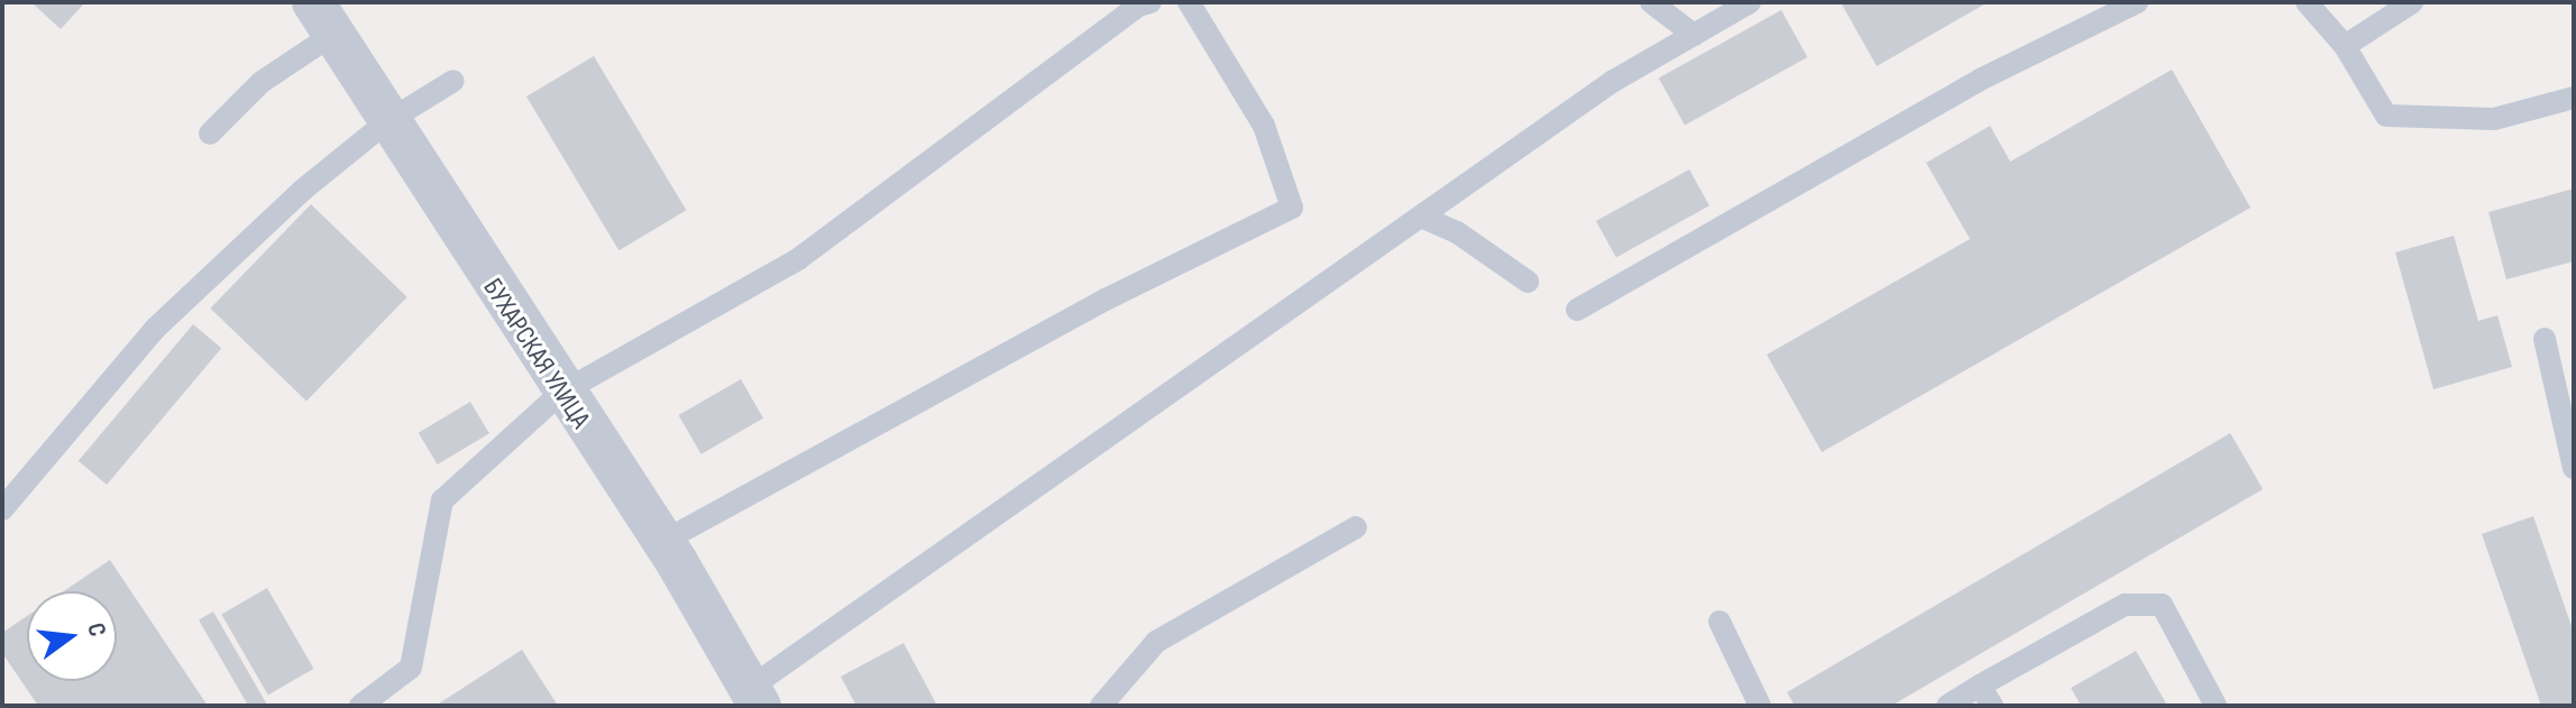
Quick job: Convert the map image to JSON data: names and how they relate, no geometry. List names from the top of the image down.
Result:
{
  "streets": {
    "street": ["БУХАРСКАЯ УЛИЦА"]
  },
  "north": "right"
}
